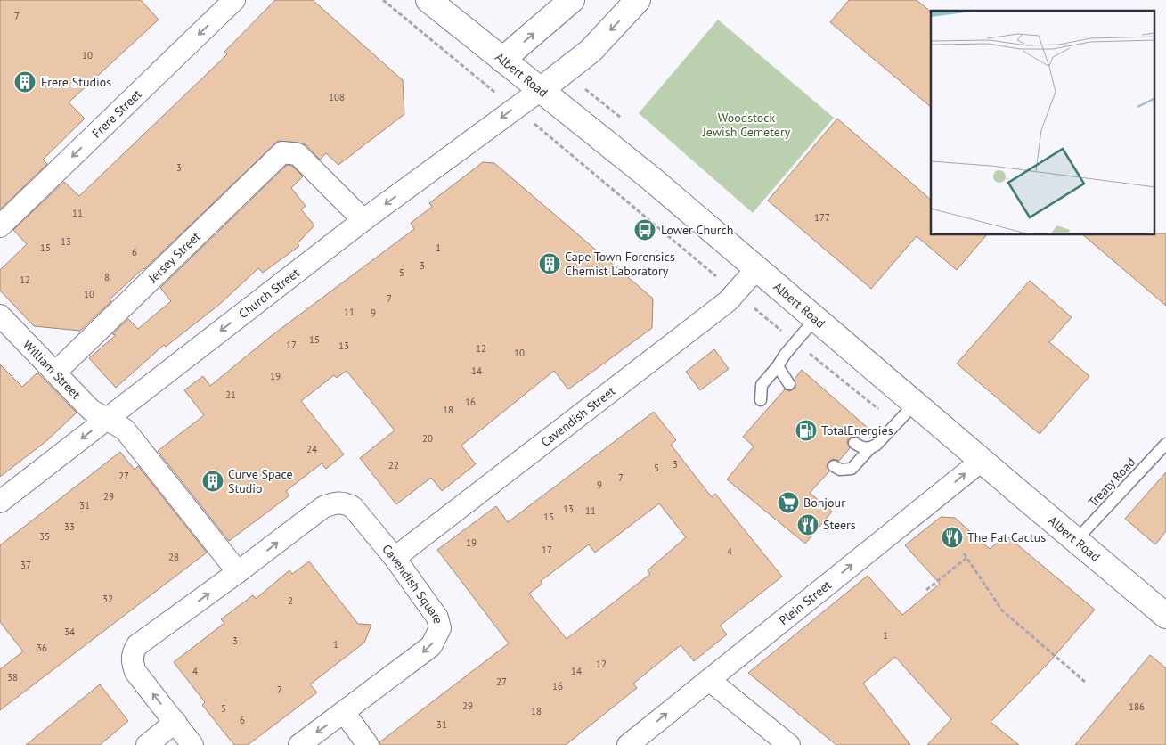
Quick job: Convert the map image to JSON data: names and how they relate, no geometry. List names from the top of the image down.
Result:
{
  "streets": {
    "main road": ["Albert Road"],
    "street": [
      "Frere Street",
      "Jersey Street",
      "Church Street",
      "William Street",
      "Cavendish Street",
      "Cavendish Square",
      "Plein Street"
    ],
    "lane": ["Treaty Road"]
  },
  "crossings": [
    ["Albert Road", "Church Street"],
    ["Albert Road", "Cavendish Street"],
    ["Albert Road", "Treaty Road"],
    ["Albert Road", "Plein Street"],
    ["Jersey Street", "Church Street"],
    ["Jersey Street", "William Street"],
    ["Church Street", "William Street"],
    ["Cavendish Street", "Cavendish Square"]
  ],
  "one_way": ["Frere Street", "Church Street", "Plein Street"],
  "parks": ["Woodstock Jewish Cemetery"],
  "places": {
    "building": ["Frere Studios", "Cape Town Forensics Chemist Laboratory", "Curve Space Studio"],
    "bus stop": ["Lower Church"],
    "fuel station": ["TotalEnergies"],
    "supermarket": ["Bonjour"],
    "restaurant": ["Steers", "The Fat Cactus"]
  },
  "house_numbers": [
    "7",
    "10",
    "108",
    "3",
    "11",
    "177",
    "13",
    "15",
    "1",
    "6",
    "3",
    "5",
    "8",
    "12",
    "10",
    "7",
    "11",
    "9",
    "15",
    "17",
    "13",
    "12",
    "10",
    "14",
    "19",
    "21",
    "16",
    "18",
    "20",
    "24",
    "3",
    "22",
    "5",
    "27",
    "7",
    "9",
    "29",
    "31",
    "13",
    "11",
    "15",
    "33",
    "35",
    "19",
    "17",
    "4",
    "28",
    "37",
    "32",
    "2",
    "34",
    "1",
    "3",
    "1",
    "36",
    "12",
    "4",
    "14",
    "38",
    "27",
    "16",
    "7",
    "29",
    "186",
    "5",
    "18",
    "6",
    "31"
  ]
}
